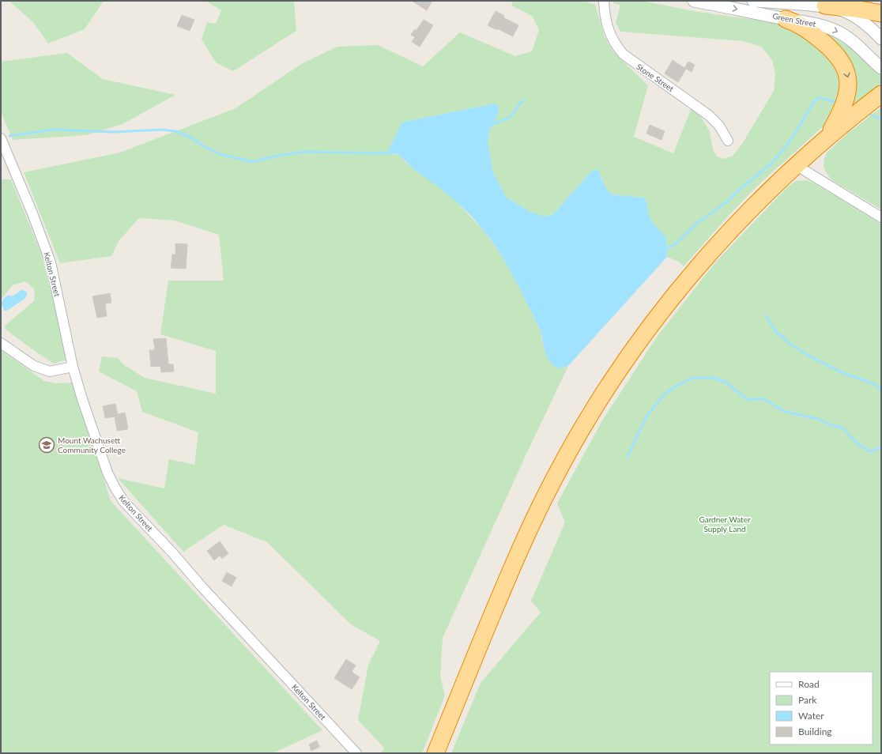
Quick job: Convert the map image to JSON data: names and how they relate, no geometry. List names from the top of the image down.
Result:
{
  "streets": {
    "street": ["Green Street", "Stone Street", "Kelton Street"]
  },
  "parks": ["Gardner Water Supply Land"],
  "places": {
    "school or university": ["Mount Wachusett Community College"]
  },
  "legend": [
    "Road",
    "Park",
    "Water",
    "Building"
  ]
}
